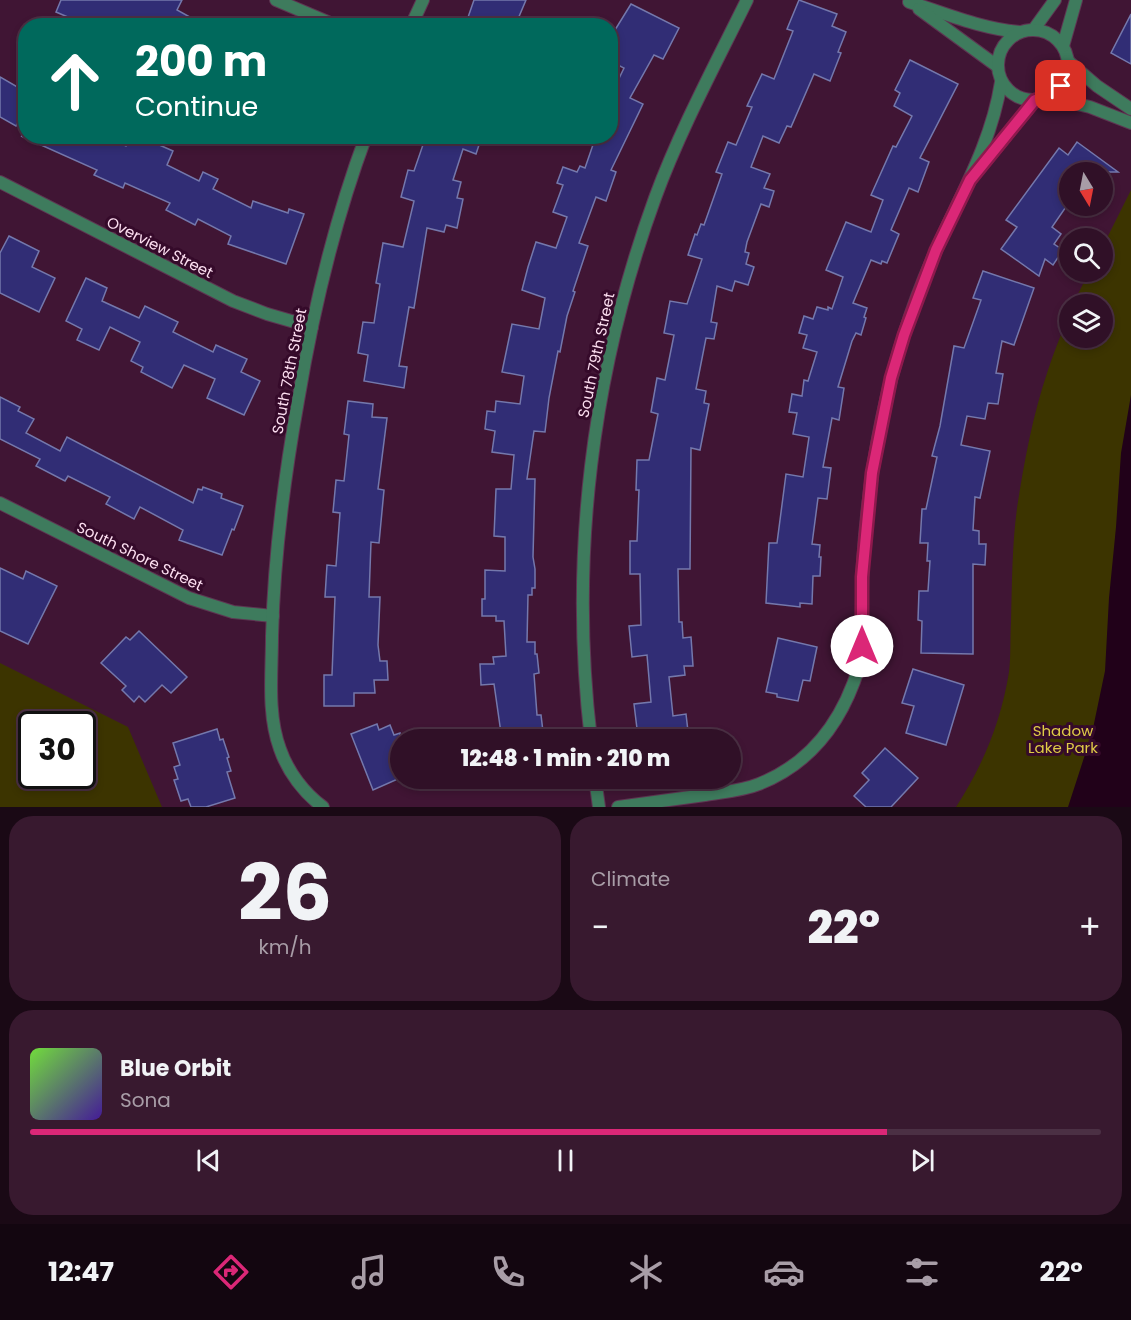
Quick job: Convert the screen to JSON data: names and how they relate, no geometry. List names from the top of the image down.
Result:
{
  "streets": {
    "street": [
      "Overview Street",
      "South 79th Street",
      "South 78th Street",
      "South Shore Street"
    ]
  },
  "crossings": [
    ["Overview Street", "South 78th Street"],
    ["South 78th Street", "South Shore Street"]
  ],
  "parks": ["Shadow Lake Park"],
  "north": "bottom",
  "page": {
    "turn": ["200 m", "Continue"],
    "limit": "30",
    "trip": "12:48 · 1 min · 210 m",
    "tile": [
      ["26", "km/h"],
      "Climate"
    ],
    "heat": ["−", "22°", "+"],
    "song": ["Blue Orbit", "Sona"],
    "tabs": ["12:47", "22°"]
  }
}
